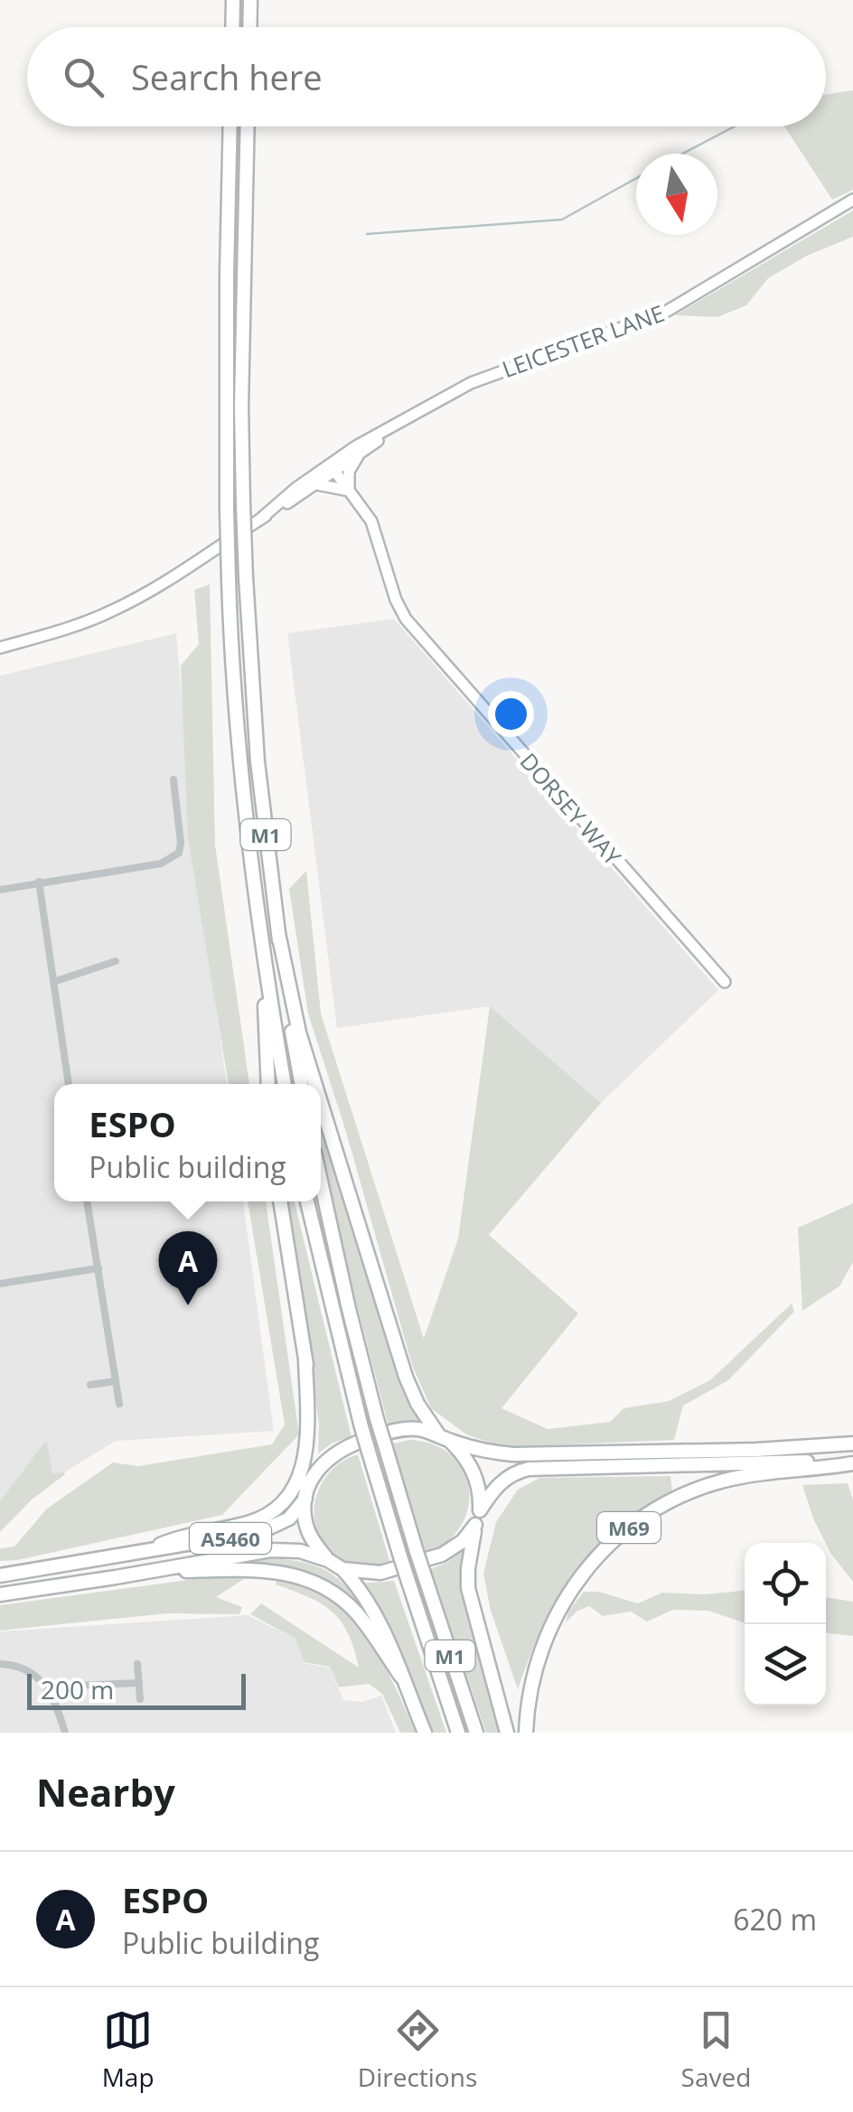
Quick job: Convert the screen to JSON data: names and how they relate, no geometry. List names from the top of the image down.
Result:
{
  "streets": {
    "highway": ["M1", "M69", "A5460"],
    "street": ["LEICESTER LANE", "DORSEY WAY"]
  },
  "crossings": [
    ["LEICESTER LANE", "DORSEY WAY"],
    ["M69", "A5460"]
  ],
  "scale_bar": "200 m",
  "north": "bottom",
  "page": {
    "search": "Search here",
    "popup": ["ESPO", "Public building"],
    "pins": "A",
    "scale": "200 m",
    "heading": "Nearby",
    "list": [
      {
        "mark": "A",
        "name": "ESPO",
        "note": "Public building",
        "value": "620 m"
      }
    ],
    "nav": ["Map", "Directions", "Saved"]
  }
}
